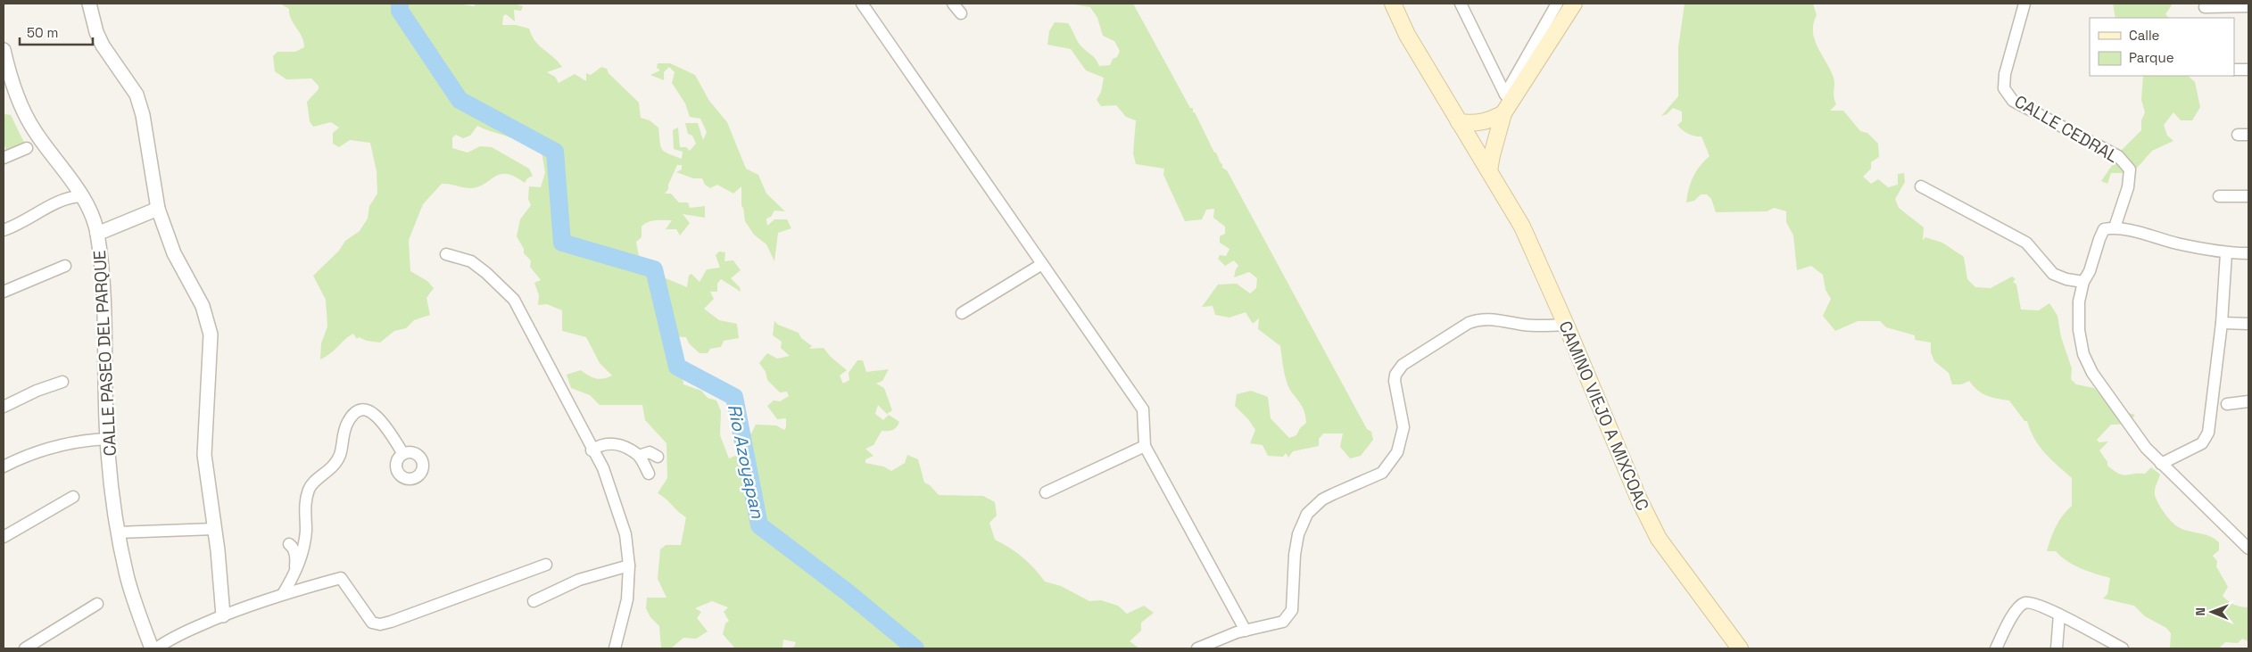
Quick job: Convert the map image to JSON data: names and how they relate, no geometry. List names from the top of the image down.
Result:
{
  "streets": {
    "main road": ["CAMINO VIEJO A MIXCOAC"],
    "street": ["CALLE CEDRAL", "CALLE PASEO DEL PARQUE"]
  },
  "water": ["Rio Azoyapan"],
  "legend": ["Calle", "Parque"],
  "scale_bar": "50 m",
  "north": "left"
}
